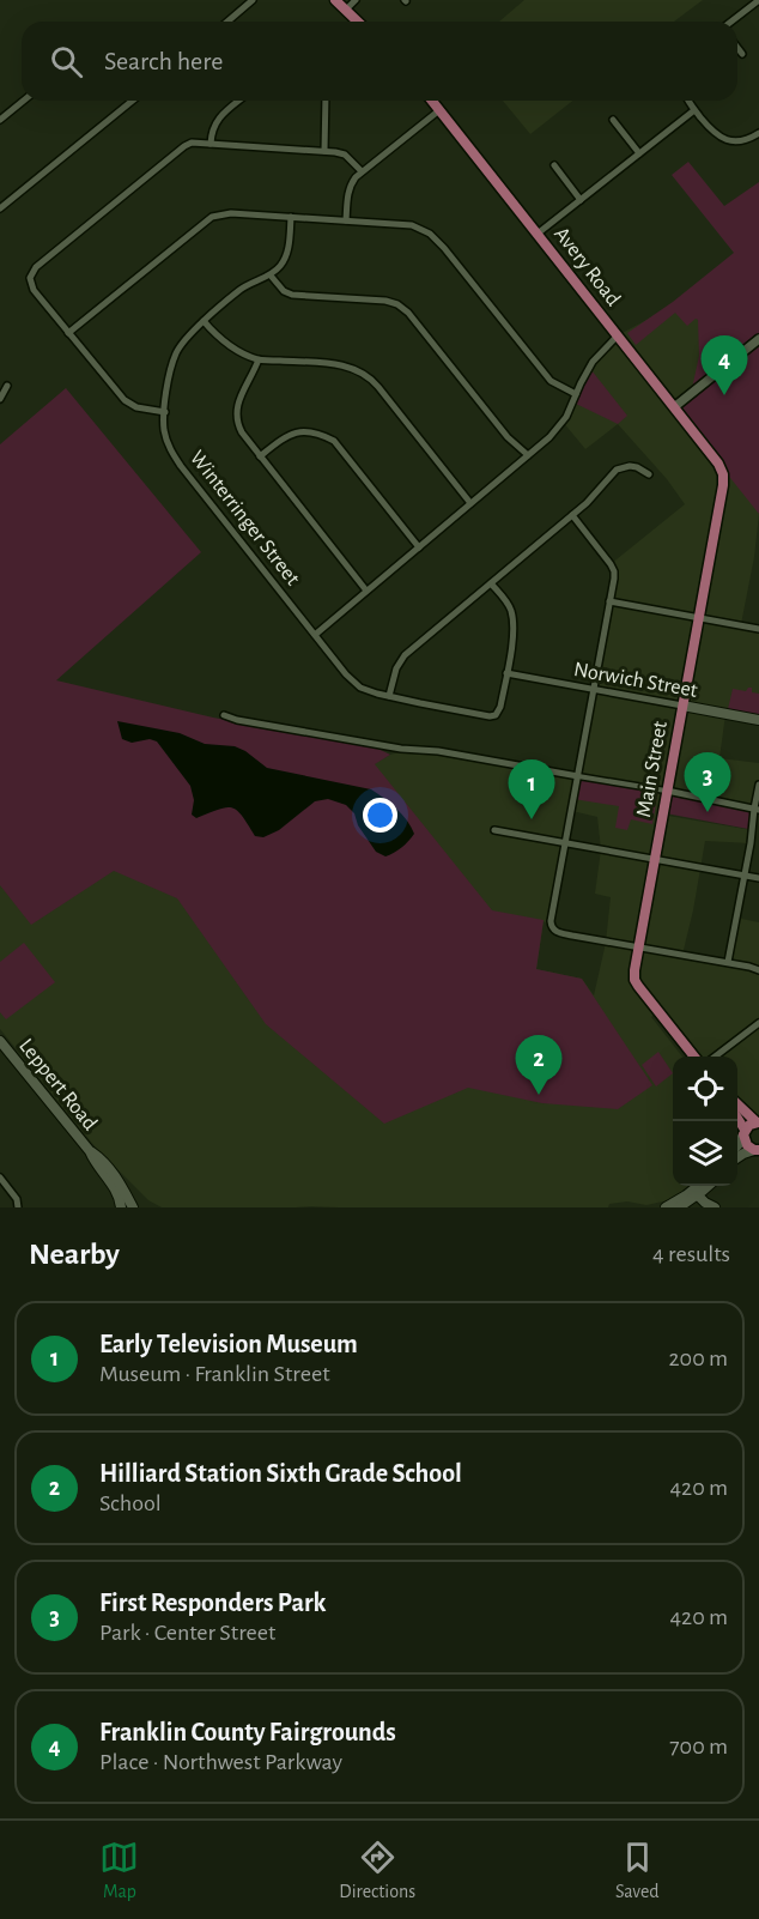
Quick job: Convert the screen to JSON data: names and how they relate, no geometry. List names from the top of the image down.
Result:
{
  "streets": {
    "main road": [
      "Avery Road",
      "Norwich Street",
      "Main Street",
      "Leppert Road"
    ],
    "street": ["Winterringer Street"]
  },
  "crossings": [
    ["Avery Road", "Main Street"],
    ["Winterringer Street", "Norwich Street"],
    ["Norwich Street", "Main Street"]
  ],
  "page": {
    "search": "Search here",
    "pins": [
      "4",
      "3",
      "1",
      "2"
    ],
    "heading": ["Nearby", "4 results"],
    "list": [
      {
        "mark": "1",
        "name": "Early Television Museum",
        "note": "Museum · Franklin Street",
        "value": "200 m"
      },
      {
        "mark": "2",
        "name": "Hilliard Station Sixth Grade School",
        "note": "School",
        "value": "420 m"
      },
      {
        "mark": "3",
        "name": "First Responders Park",
        "note": "Park · Center Street",
        "value": "420 m"
      },
      {
        "mark": "4",
        "name": "Franklin County Fairgrounds",
        "note": "Place · Northwest Parkway",
        "value": "700 m"
      }
    ],
    "nav": ["Map", "Directions", "Saved"]
  }
}
